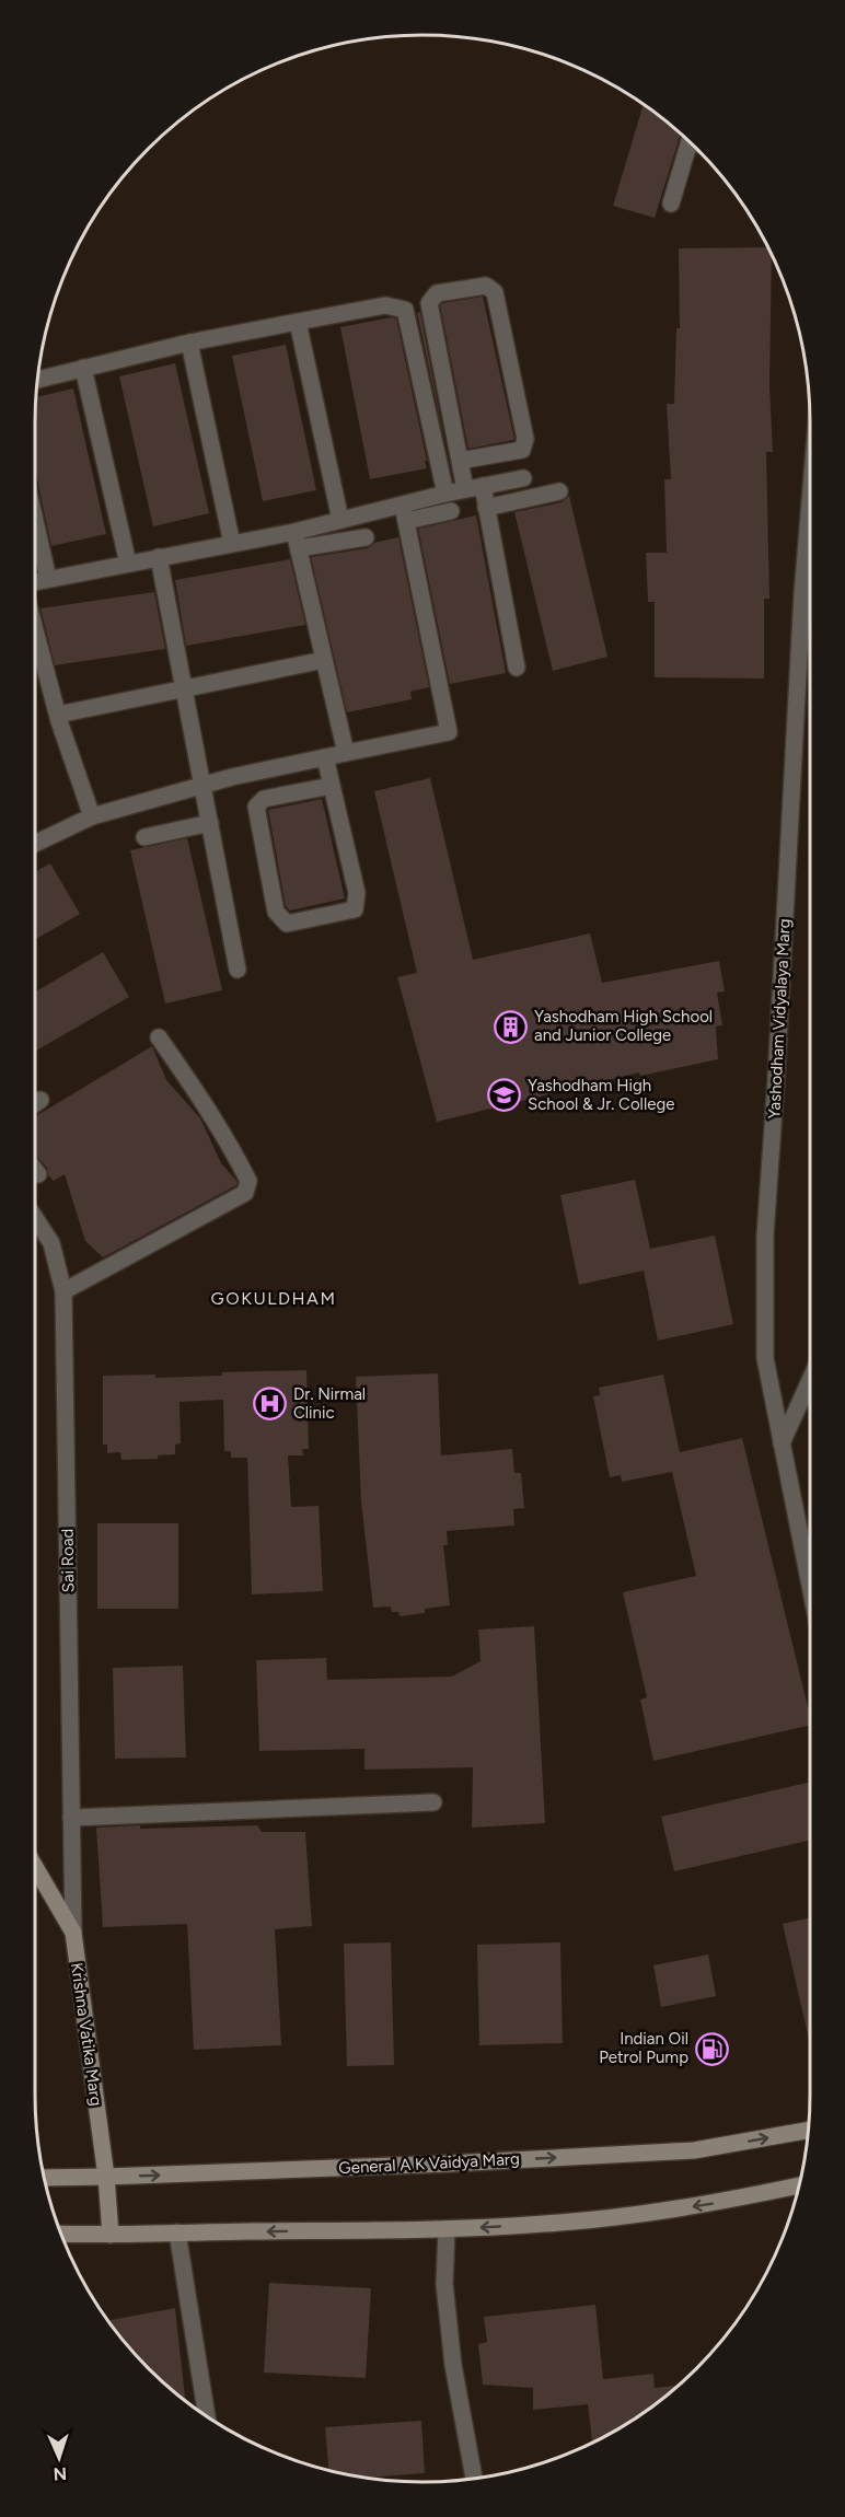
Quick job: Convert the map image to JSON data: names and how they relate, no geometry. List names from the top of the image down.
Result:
{
  "streets": {
    "main road": ["Krishna Vatika Marg", "General A K Vaidya Marg"],
    "street": ["Yashodham Vidyalaya Marg", "Sai Road"]
  },
  "crossings": [
    ["Sai Road", "Krishna Vatika Marg"],
    ["Krishna Vatika Marg", "General A K Vaidya Marg"]
  ],
  "districts": ["GOKULDHAM"],
  "places": {
    "building": ["Yashodham High School and Junior College"],
    "school or university": ["Yashodham High School & Jr. College"],
    "hospital": ["Dr. Nirmal Clinic"],
    "fuel station": ["Indian Oil Petrol Pump"]
  },
  "north": "bottom"
}
